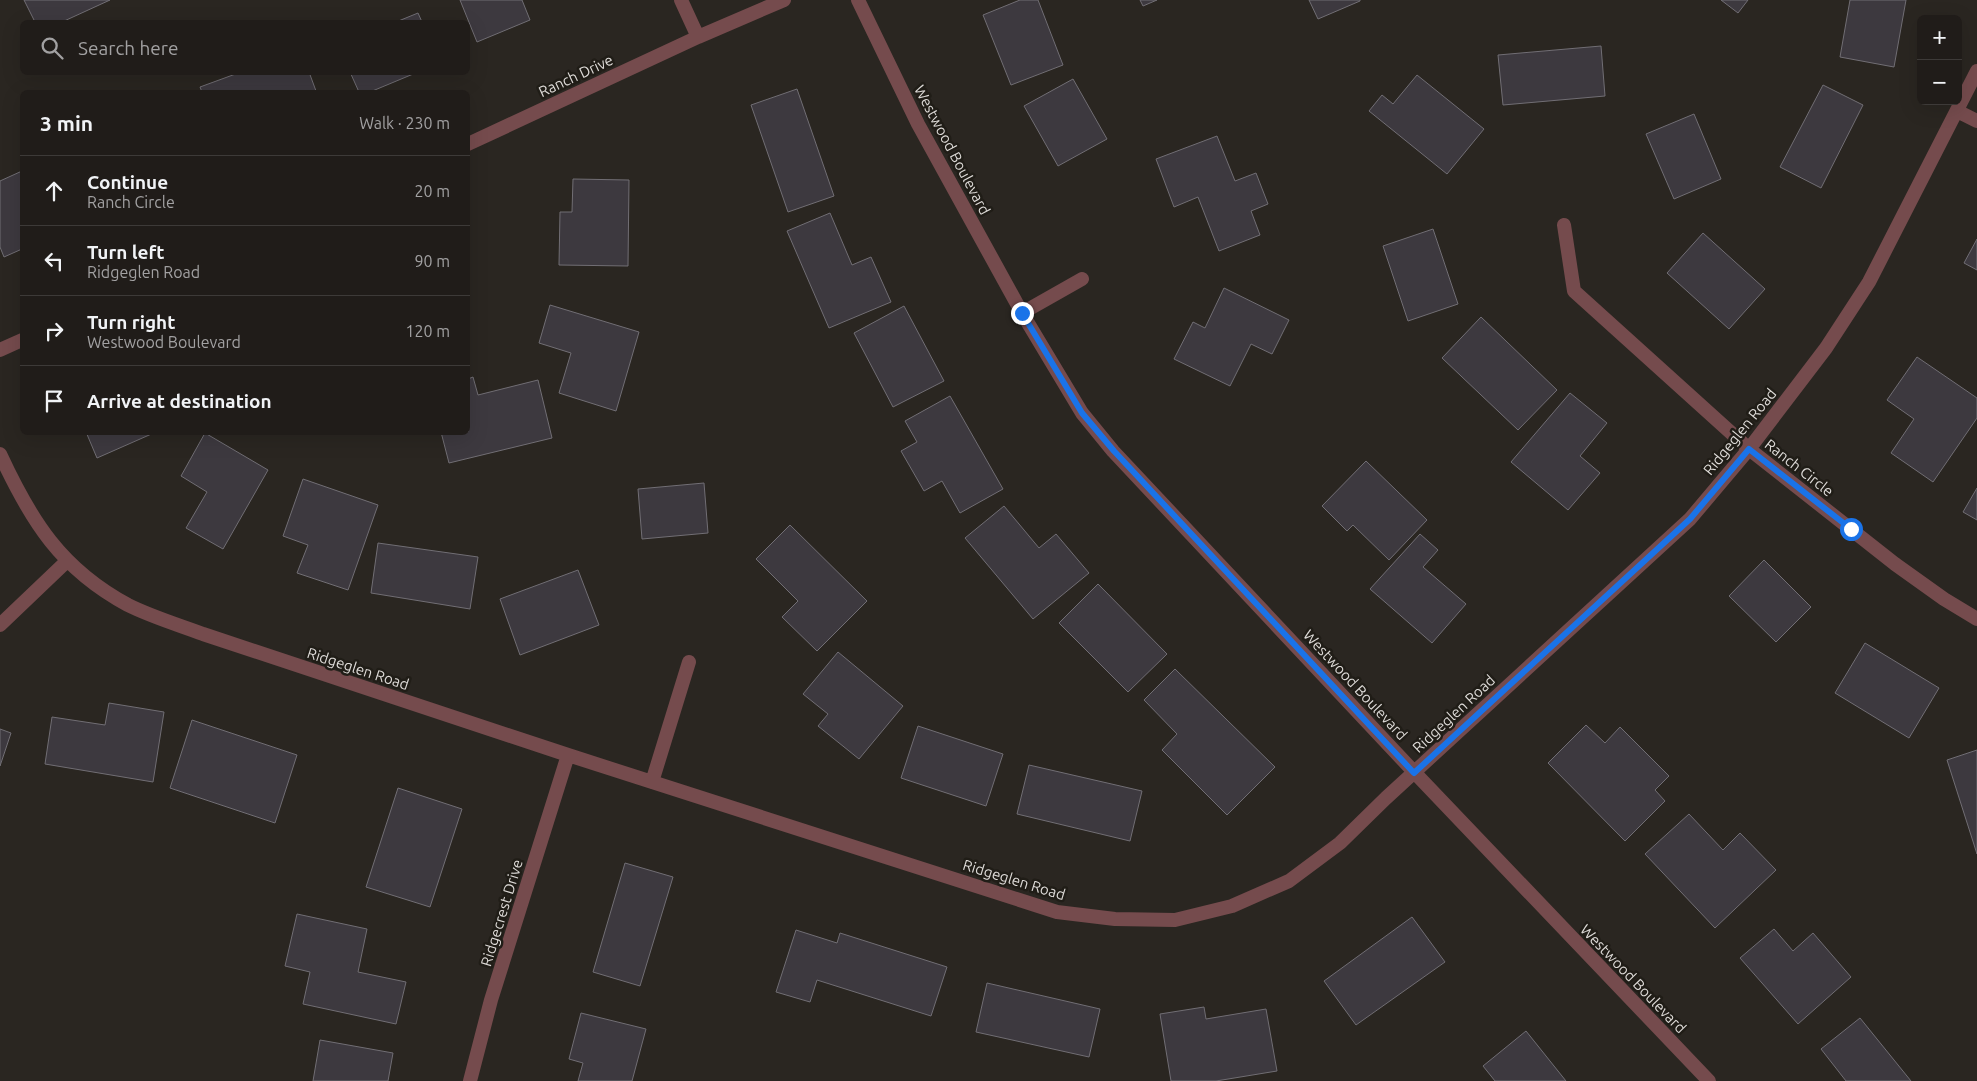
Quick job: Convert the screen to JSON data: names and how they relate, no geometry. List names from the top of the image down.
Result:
{
  "streets": {
    "street": [
      "Ranch Drive",
      "Westwood Boulevard",
      "Ridgeglen Road",
      "Ranch Circle",
      "Ridgecrest Drive"
    ]
  },
  "crossings": [
    ["Westwood Boulevard", "Ridgeglen Road"],
    ["Ridgeglen Road", "Ranch Circle"],
    ["Ridgeglen Road", "Ridgecrest Drive"]
  ],
  "page": {
    "map_buttons": ["+", "−"],
    "search": "Search here",
    "heading": ["3 min", "Walk · 230 m"],
    "list": [
      ["Continue", "Ranch Circle", "20 m"],
      ["Turn left", "Ridgeglen Road", "90 m"],
      ["Turn right", "Westwood Boulevard", "120 m"],
      "Arrive at destination"
    ]
  }
}
